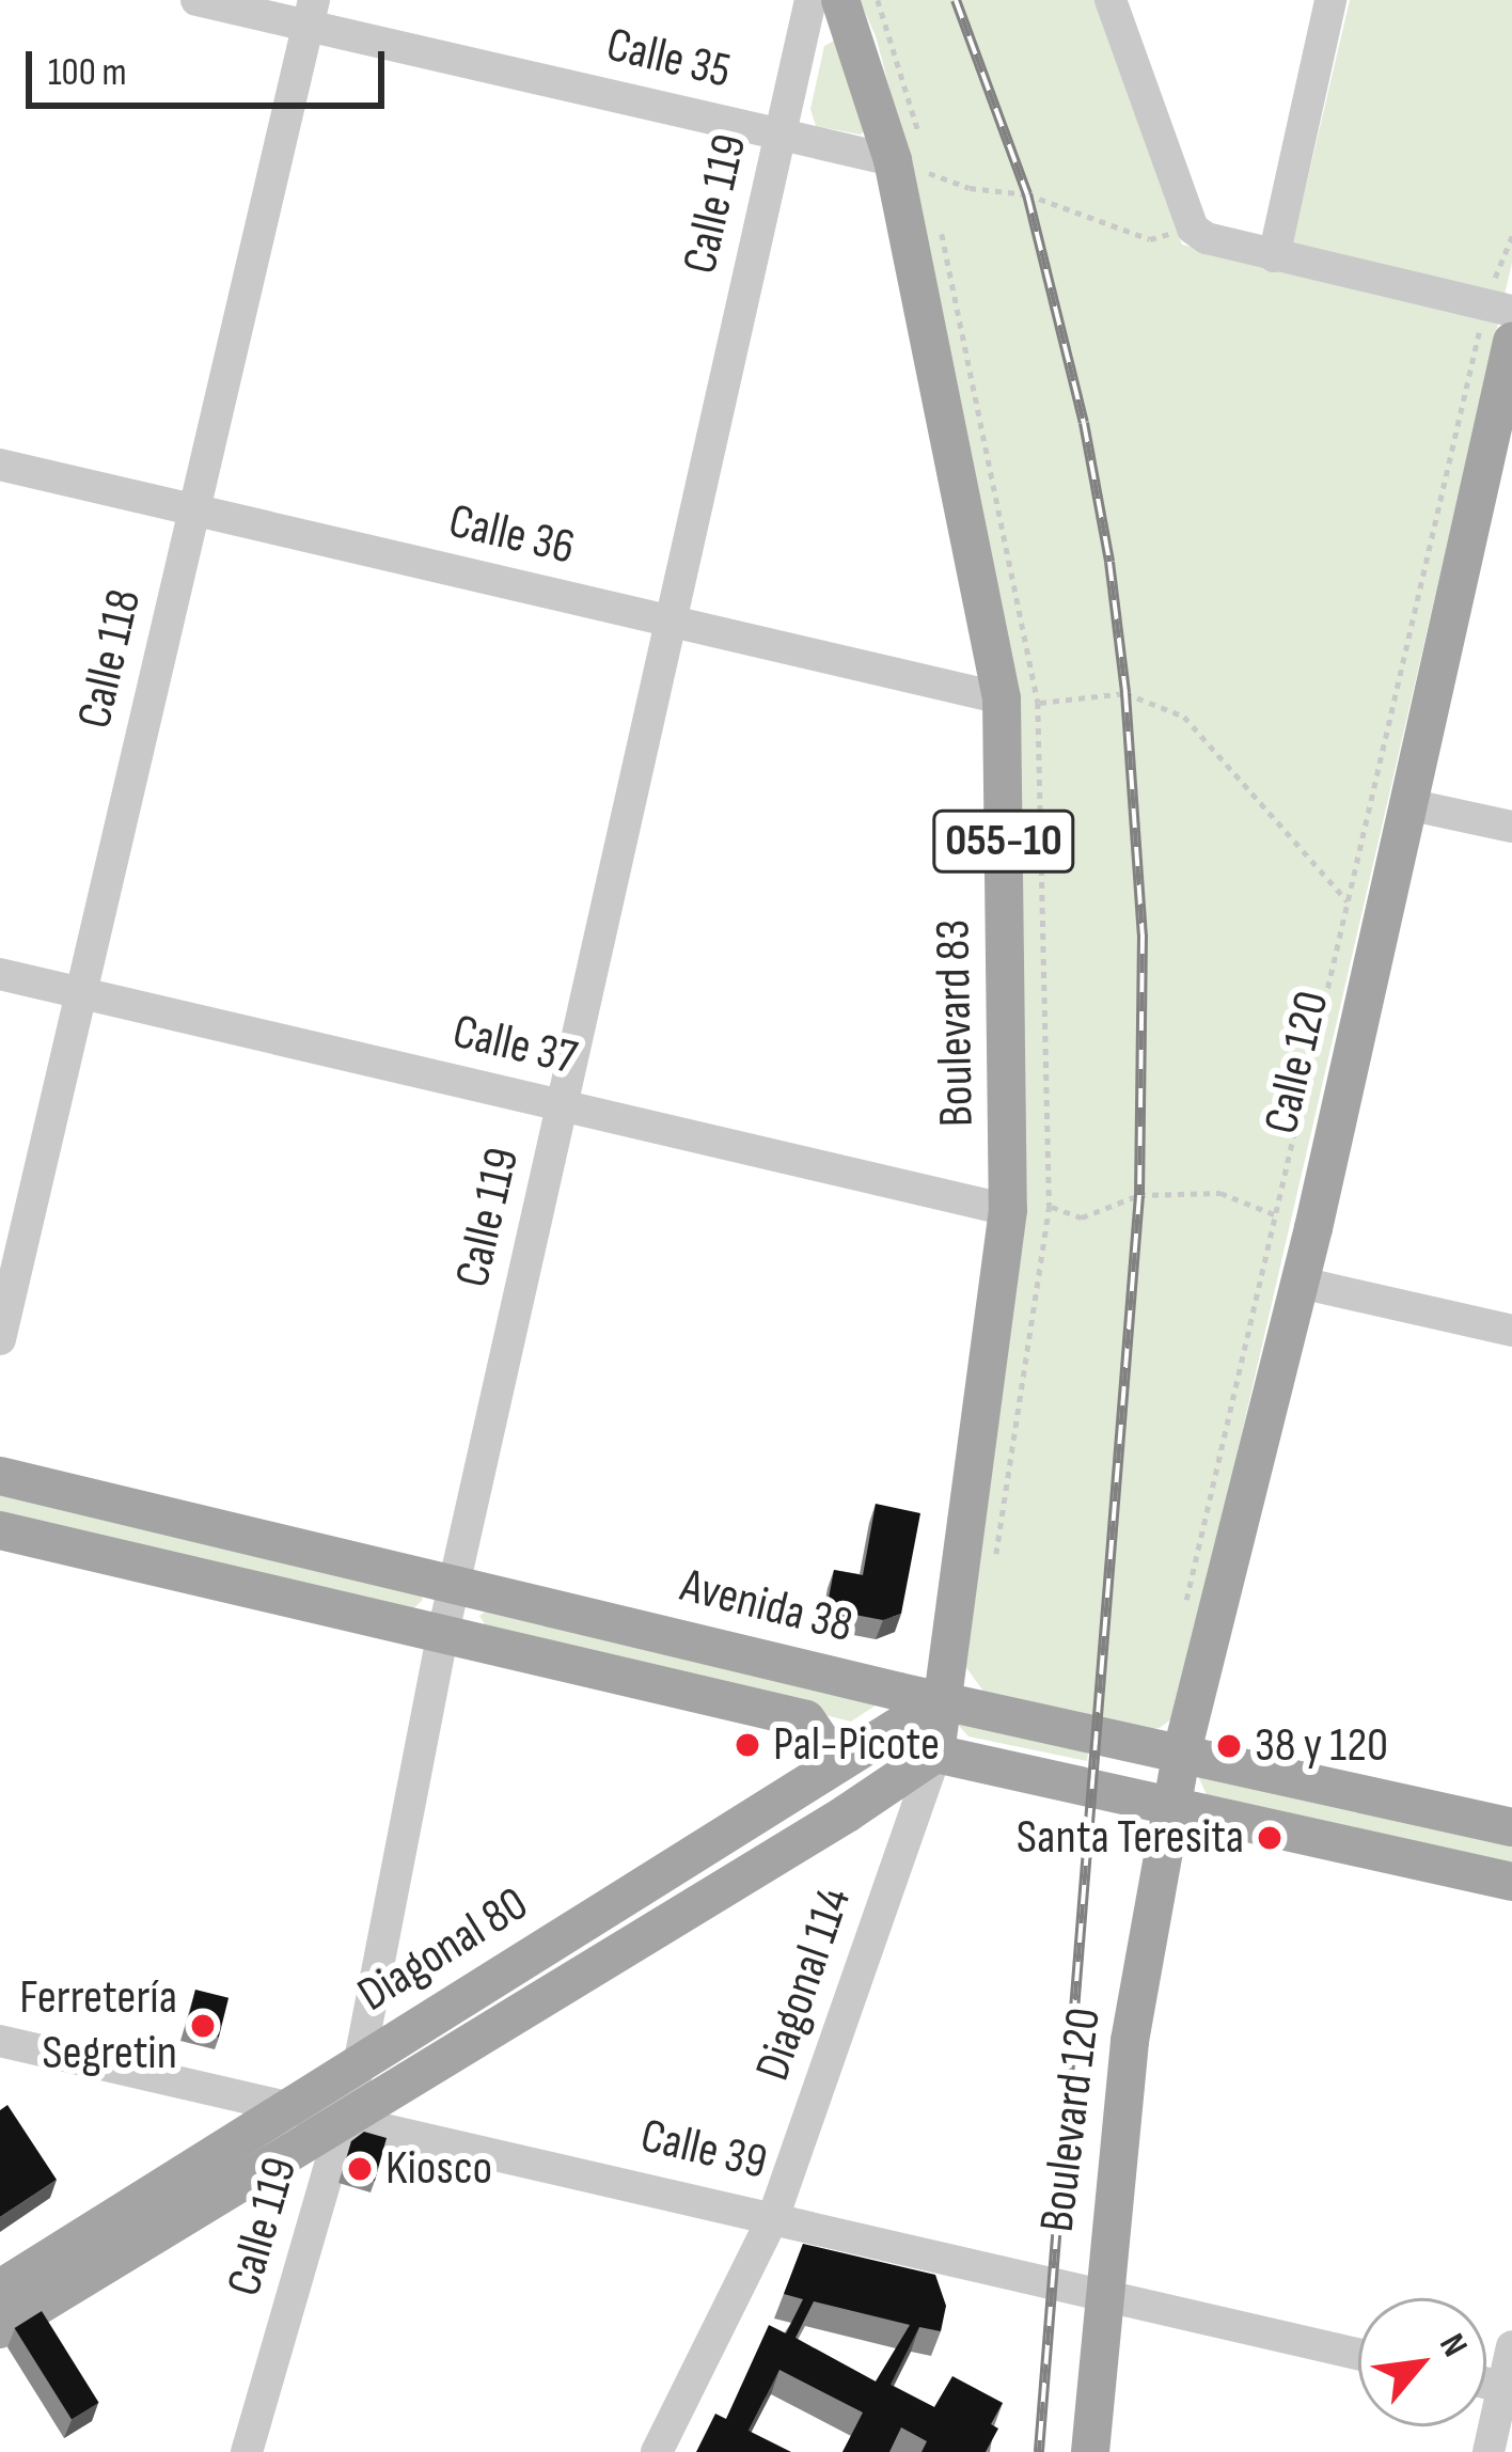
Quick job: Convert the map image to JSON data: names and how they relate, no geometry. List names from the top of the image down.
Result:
{
  "streets": {
    "main road": [
      "055-10",
      "Boulevard 83",
      "Calle 120",
      "Avenida 38",
      "Diagonal 80",
      "Boulevard 120"
    ],
    "street": [
      "Calle 35",
      "Calle 119",
      "Calle 36",
      "Calle 118",
      "Calle 37",
      "Diagonal 114",
      "Calle 39"
    ]
  },
  "crossings": [
    ["Calle 35", "Calle 119"],
    ["Calle 35", "Calle 118"],
    ["Calle 35", "Boulevard 83"],
    ["Calle 119", "Calle 36"],
    ["Calle 119", "Calle 37"],
    ["Calle 119", "Avenida 38"],
    ["Calle 119", "Diagonal 80"],
    ["Calle 119", "Calle 39"],
    ["Calle 36", "Calle 118"],
    ["Calle 36", "Boulevard 83"],
    ["Calle 118", "Calle 37"],
    ["Boulevard 83", "Calle 37"],
    ["Boulevard 83", "Avenida 38"],
    ["Boulevard 83", "Diagonal 80"],
    ["Boulevard 83", "Diagonal 114"],
    ["Calle 120", "Avenida 38"],
    ["Calle 120", "Boulevard 120"],
    ["Avenida 38", "Diagonal 80"],
    ["Diagonal 80", "Diagonal 114"],
    ["Diagonal 80", "Calle 39"],
    ["Diagonal 114", "Calle 39"],
    ["Boulevard 120", "Calle 39"]
  ],
  "places": [
    "Pal-Picote",
    "38 y 120",
    "Santa Teresita",
    "Ferretería Segretin",
    "Kiosco"
  ],
  "scale_bar": "100 m",
  "north": "top right"
}
